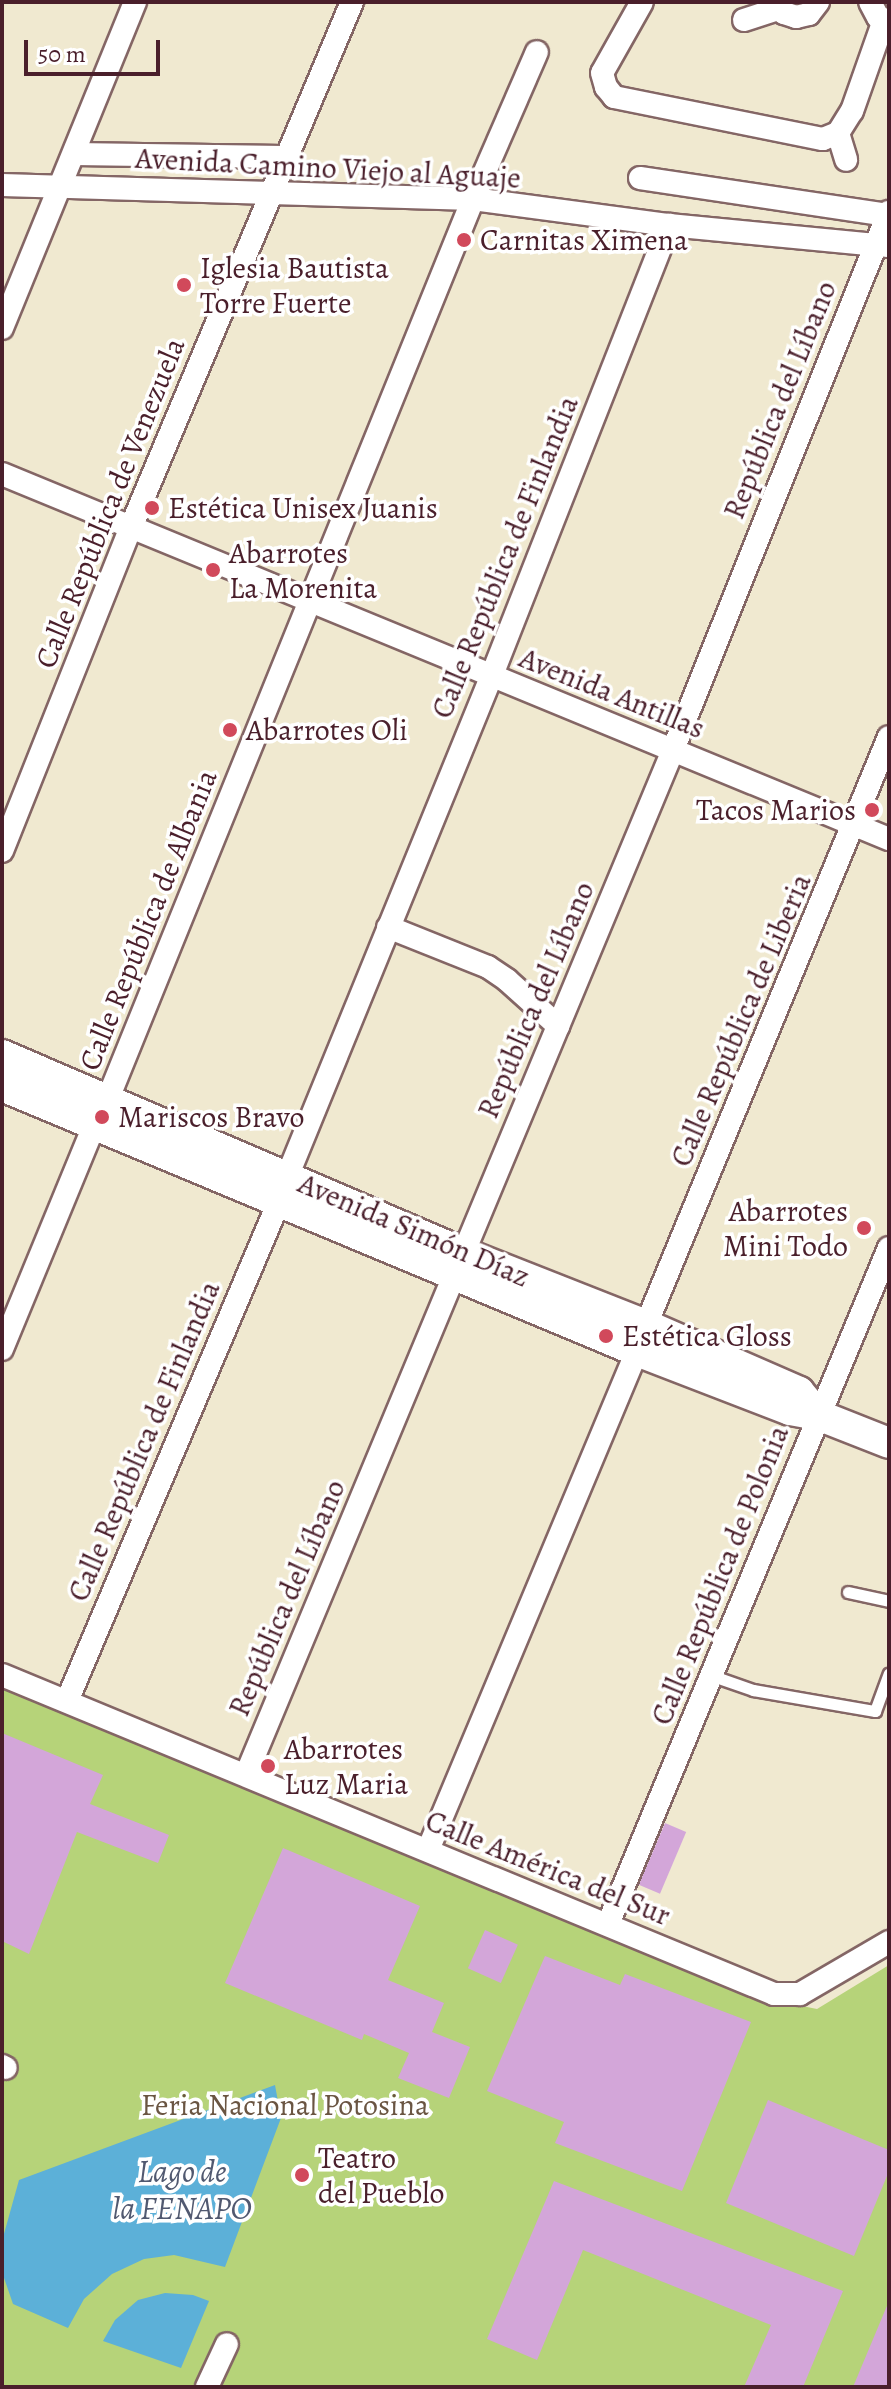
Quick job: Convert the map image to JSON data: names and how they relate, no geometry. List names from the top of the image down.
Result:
{
  "streets": {
    "main road": ["Avenida Simón Díaz"],
    "street": [
      "Avenida Camino Viejo al Aguaje",
      "República del Líbano",
      "Calle República de Venezuela",
      "Calle República de Finlandia",
      "Avenida Antillas",
      "Calle República de Albania",
      "Calle República de Liberia",
      "Calle República de Polonia",
      "Calle América del Sur"
    ]
  },
  "crossings": [
    ["Avenida Camino Viejo al Aguaje", "República del Líbano"],
    ["Avenida Camino Viejo al Aguaje", "Calle República de Venezuela"],
    ["Avenida Camino Viejo al Aguaje", "Calle República de Finlandia"],
    ["Avenida Camino Viejo al Aguaje", "Calle República de Albania"],
    ["República del Líbano", "Avenida Antillas"],
    ["República del Líbano", "Avenida Simón Díaz"],
    ["República del Líbano", "Calle América del Sur"],
    ["Calle República de Venezuela", "Avenida Antillas"],
    ["Calle República de Finlandia", "Avenida Antillas"],
    ["Calle República de Finlandia", "Avenida Simón Díaz"],
    ["Calle República de Finlandia", "Calle América del Sur"],
    ["Avenida Antillas", "Calle República de Albania"],
    ["Avenida Antillas", "Calle República de Liberia"],
    ["Calle República de Albania", "Avenida Simón Díaz"],
    ["Calle República de Liberia", "Avenida Simón Díaz"],
    ["Calle República de Liberia", "Calle América del Sur"],
    ["Avenida Simón Díaz", "Calle República de Polonia"],
    ["Calle República de Polonia", "Calle América del Sur"]
  ],
  "water": ["Lago de la FENAPO"],
  "parks": ["Feria Nacional Potosina"],
  "places": [
    "Carnitas Ximena",
    "Iglesia Bautista Torre Fuerte",
    "Estética Unisex Juanis",
    "Abarrotes La Morenita",
    "Abarrotes Oli",
    "Tacos Marios",
    "Mariscos Bravo",
    "Abarrotes Mini Todo",
    "Estética Gloss",
    "Abarrotes Luz Maria",
    "Teatro del Pueblo"
  ],
  "scale_bar": "50 m"
}
